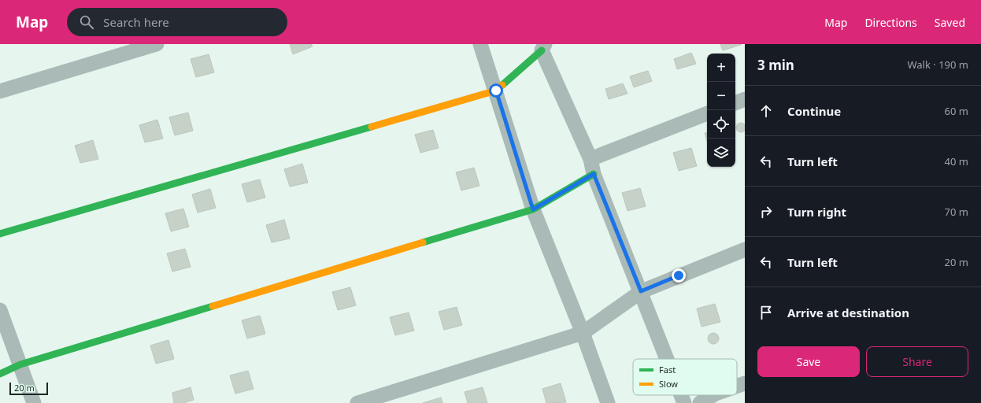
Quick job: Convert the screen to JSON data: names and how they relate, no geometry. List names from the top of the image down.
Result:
{
  "legend": ["Fast", "Slow"],
  "scale_bar": "20 m",
  "page": {
    "header": "Map",
    "search": "Search here",
    "nav": ["Map", "Directions", "Saved"],
    "heading": ["3 min", "Walk · 190 m"],
    "map_buttons": ["+", "−"],
    "list": [
      ["Continue", "60 m"],
      ["Turn left", "40 m"],
      ["Turn right", "70 m"],
      ["Turn left", "20 m"],
      "Arrive at destination"
    ],
    "buttons": ["Save", "Share"],
    "scale": "20 m"
  }
}
